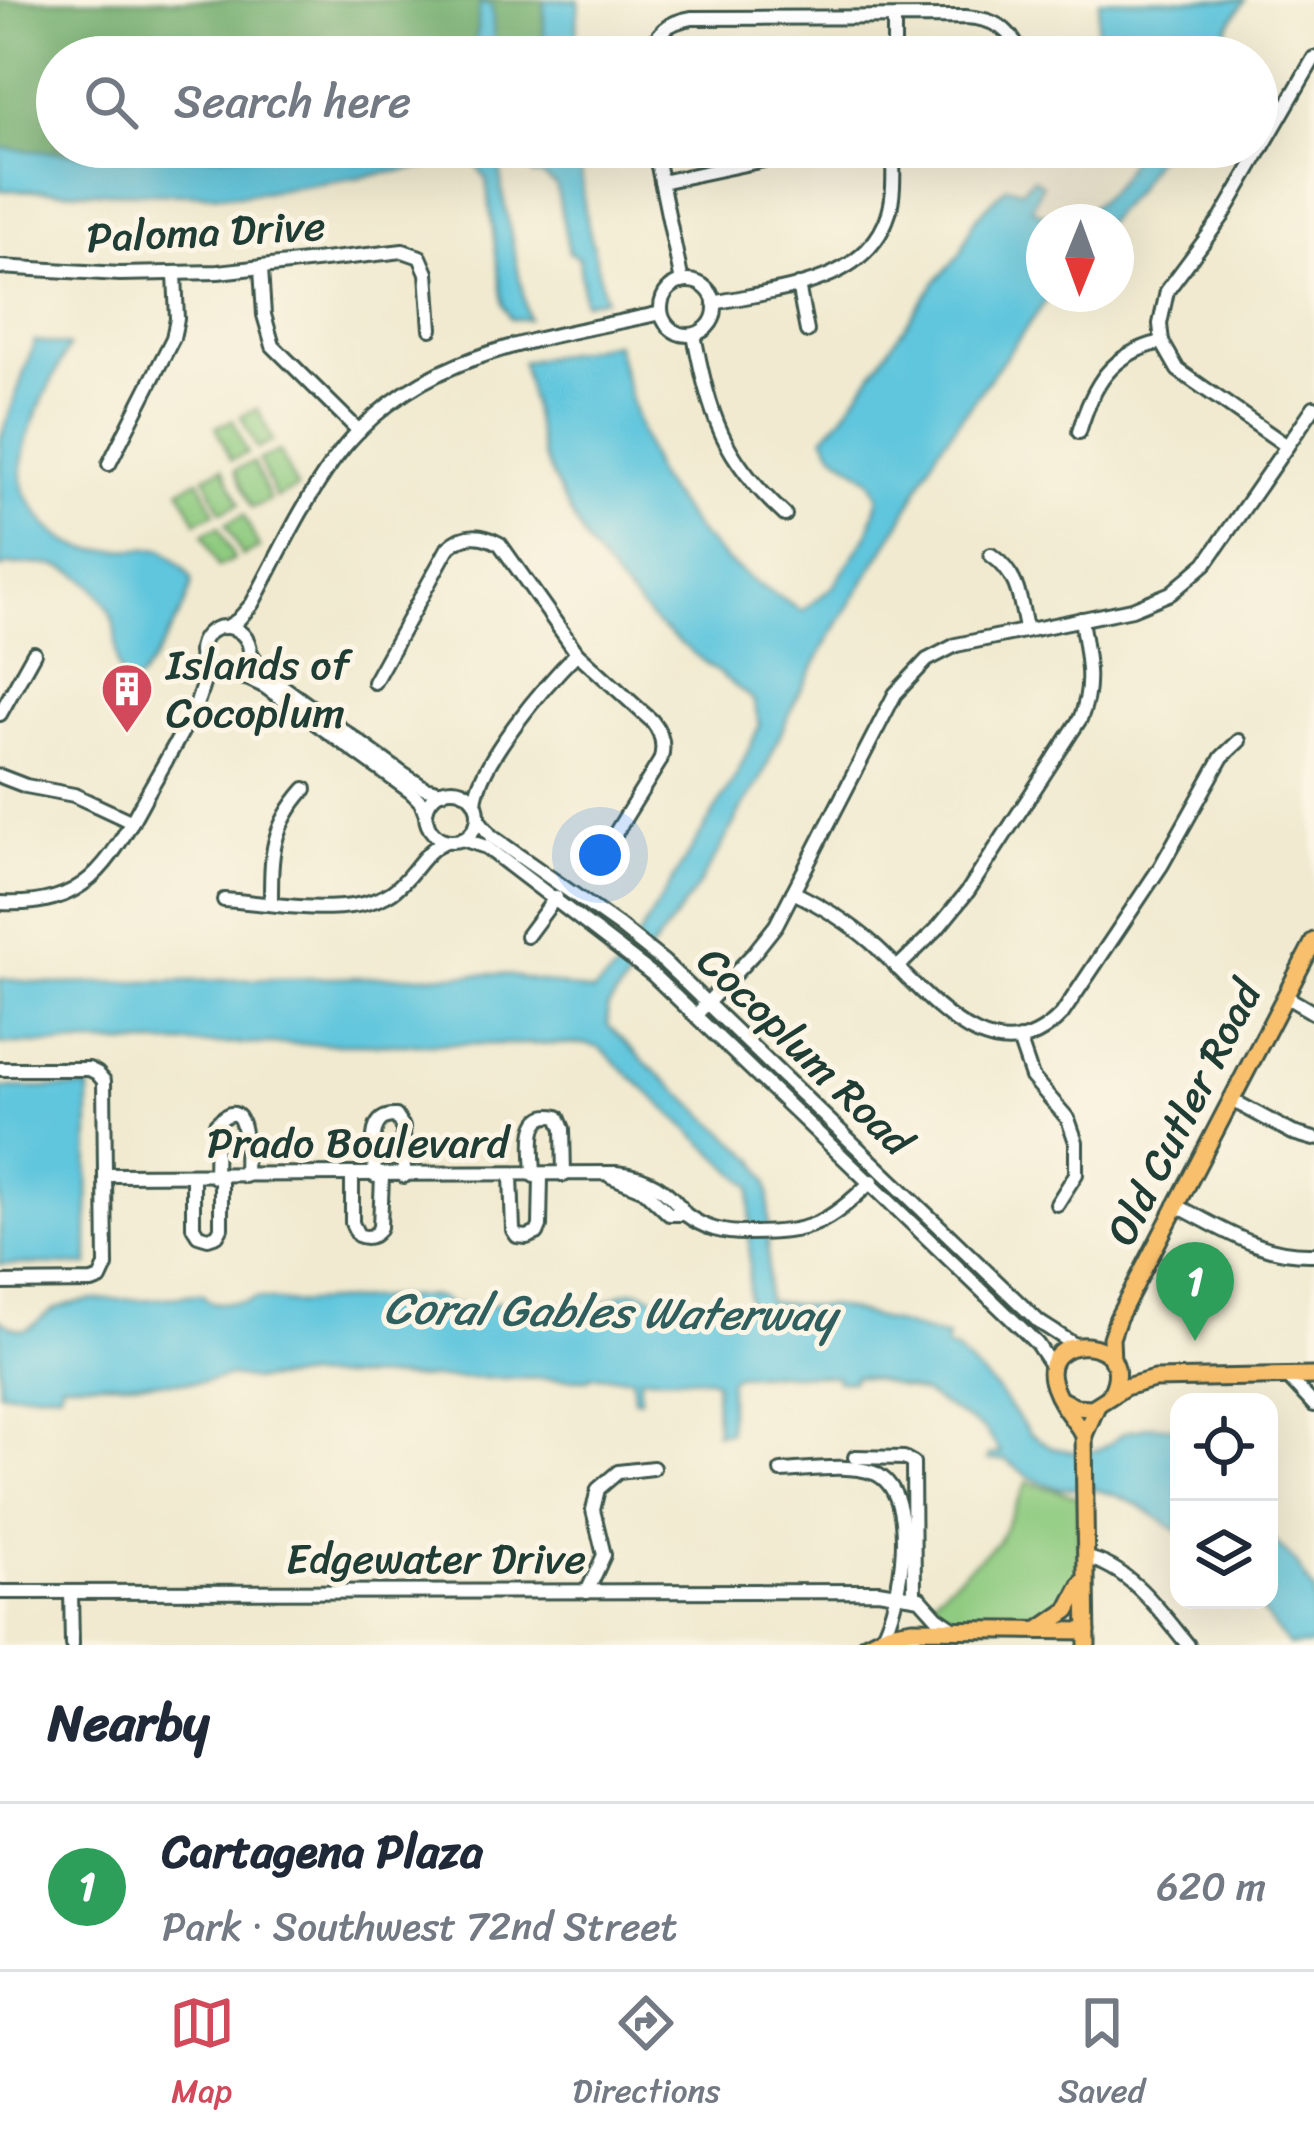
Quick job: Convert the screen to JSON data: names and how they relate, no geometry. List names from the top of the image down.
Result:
{
  "streets": {
    "main road": ["Old Cutler Road"],
    "street": [
      "Paloma Drive",
      "Cocoplum Road",
      "Prado Boulevard",
      "Edgewater Drive"
    ]
  },
  "crossings": [
    ["Cocoplum Road", "Old Cutler Road"],
    ["Cocoplum Road", "Prado Boulevard"]
  ],
  "water": ["Coral Gables Waterway"],
  "places": {
    "building": ["Islands of Cocoplum"]
  },
  "north": "bottom",
  "page": {
    "search": "Search here",
    "pins": "1",
    "heading": "Nearby",
    "list": [
      {
        "mark": "1",
        "name": "Cartagena Plaza",
        "note": "Park · Southwest 72nd Street",
        "value": "620 m"
      }
    ],
    "nav": ["Map", "Directions", "Saved"]
  }
}
